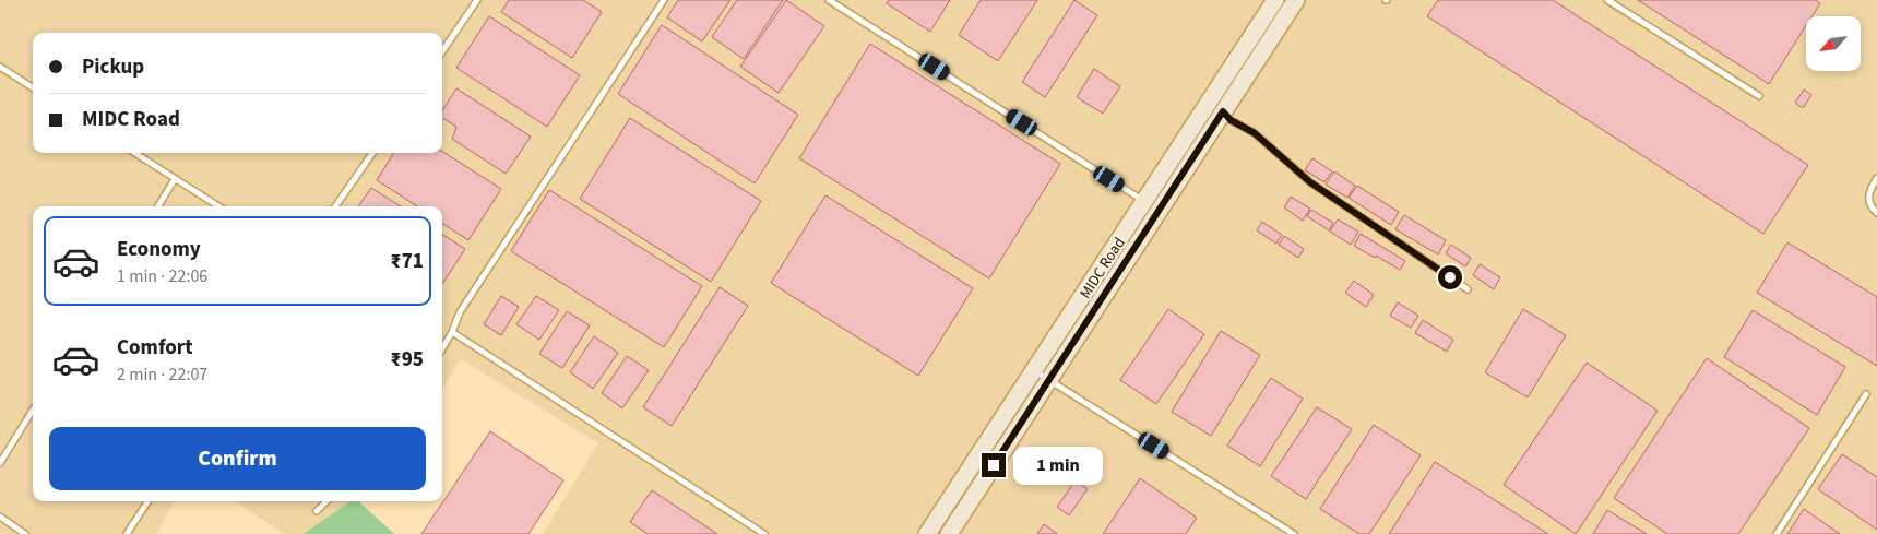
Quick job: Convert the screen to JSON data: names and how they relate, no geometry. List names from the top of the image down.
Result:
{
  "streets": {
    "street": ["MIDC Road"]
  },
  "north": "bottom left",
  "page": {
    "banner": ["Pickup", "MIDC Road"],
    "list": [
      {
        "name": "Economy",
        "note": "1 min · 22:06",
        "value": "₹71"
      },
      {
        "name": "Comfort",
        "note": "2 min · 22:07",
        "value": "₹95"
      }
    ],
    "buttons": "Confirm",
    "bubble": "1 min"
  }
}
